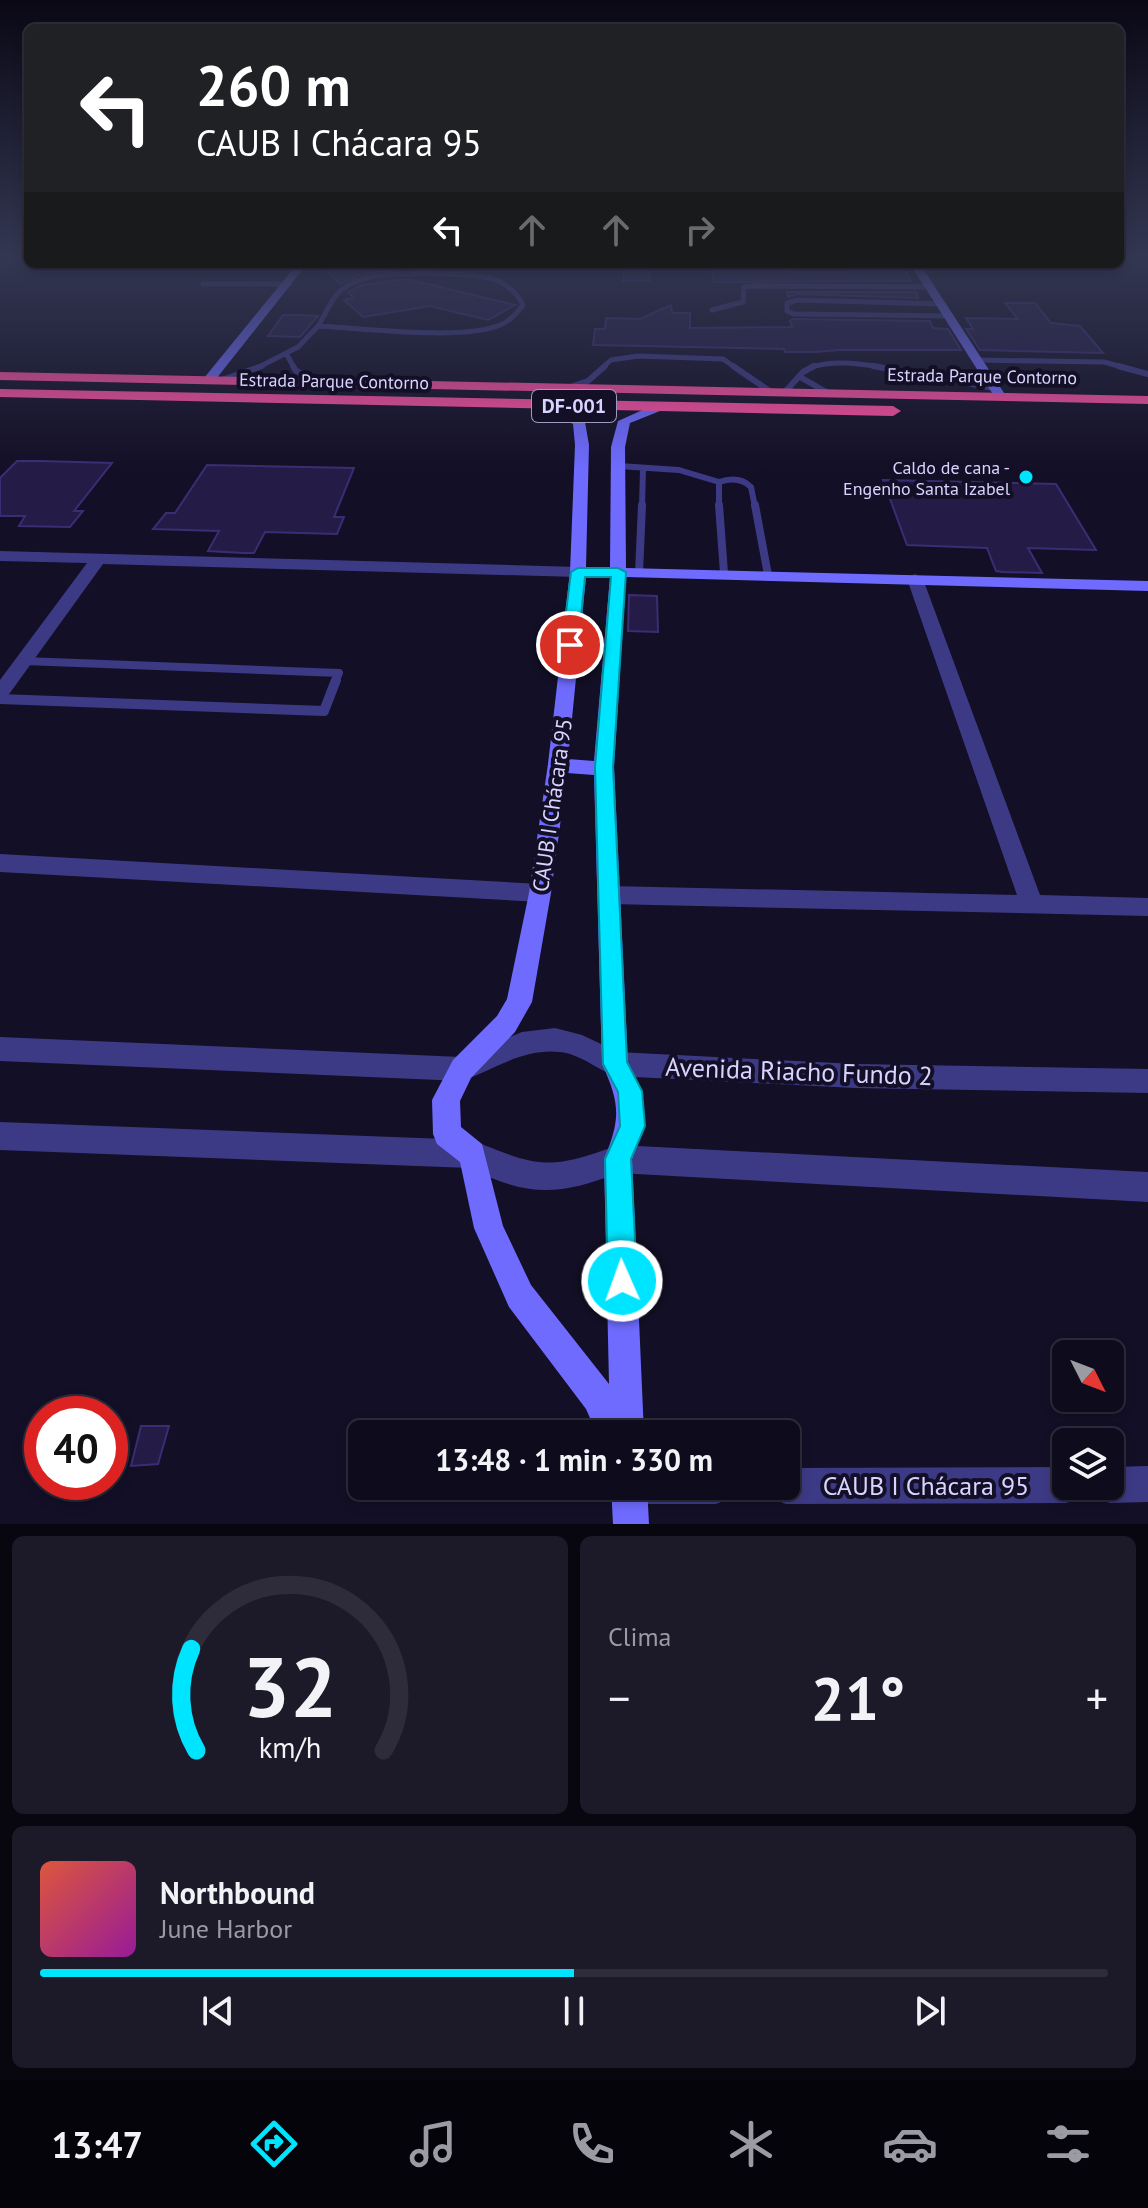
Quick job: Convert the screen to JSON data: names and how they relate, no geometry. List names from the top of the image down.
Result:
{
  "streets": {
    "highway": ["Estrada Parque Contorno", "DF-001"],
    "street": ["CAUB I Chácara 95", "Avenida Riacho Fundo 2"]
  },
  "crossings": [
    ["CAUB I Chácara 95", "Avenida Riacho Fundo 2"]
  ],
  "places": ["Caldo de cana - Engenho Santa Izabel"],
  "north": "bottom right",
  "page": {
    "turn": ["260 m", "CAUB I Chácara 95"],
    "limit": "40",
    "trip": "13:48 · 1 min · 330 m",
    "tile": "Clima",
    "heat": ["−", "21°", "+"],
    "song": ["Northbound", "June Harbor"],
    "tabs": "13:47",
    "gauge": ["32", "km/h"]
  }
}
